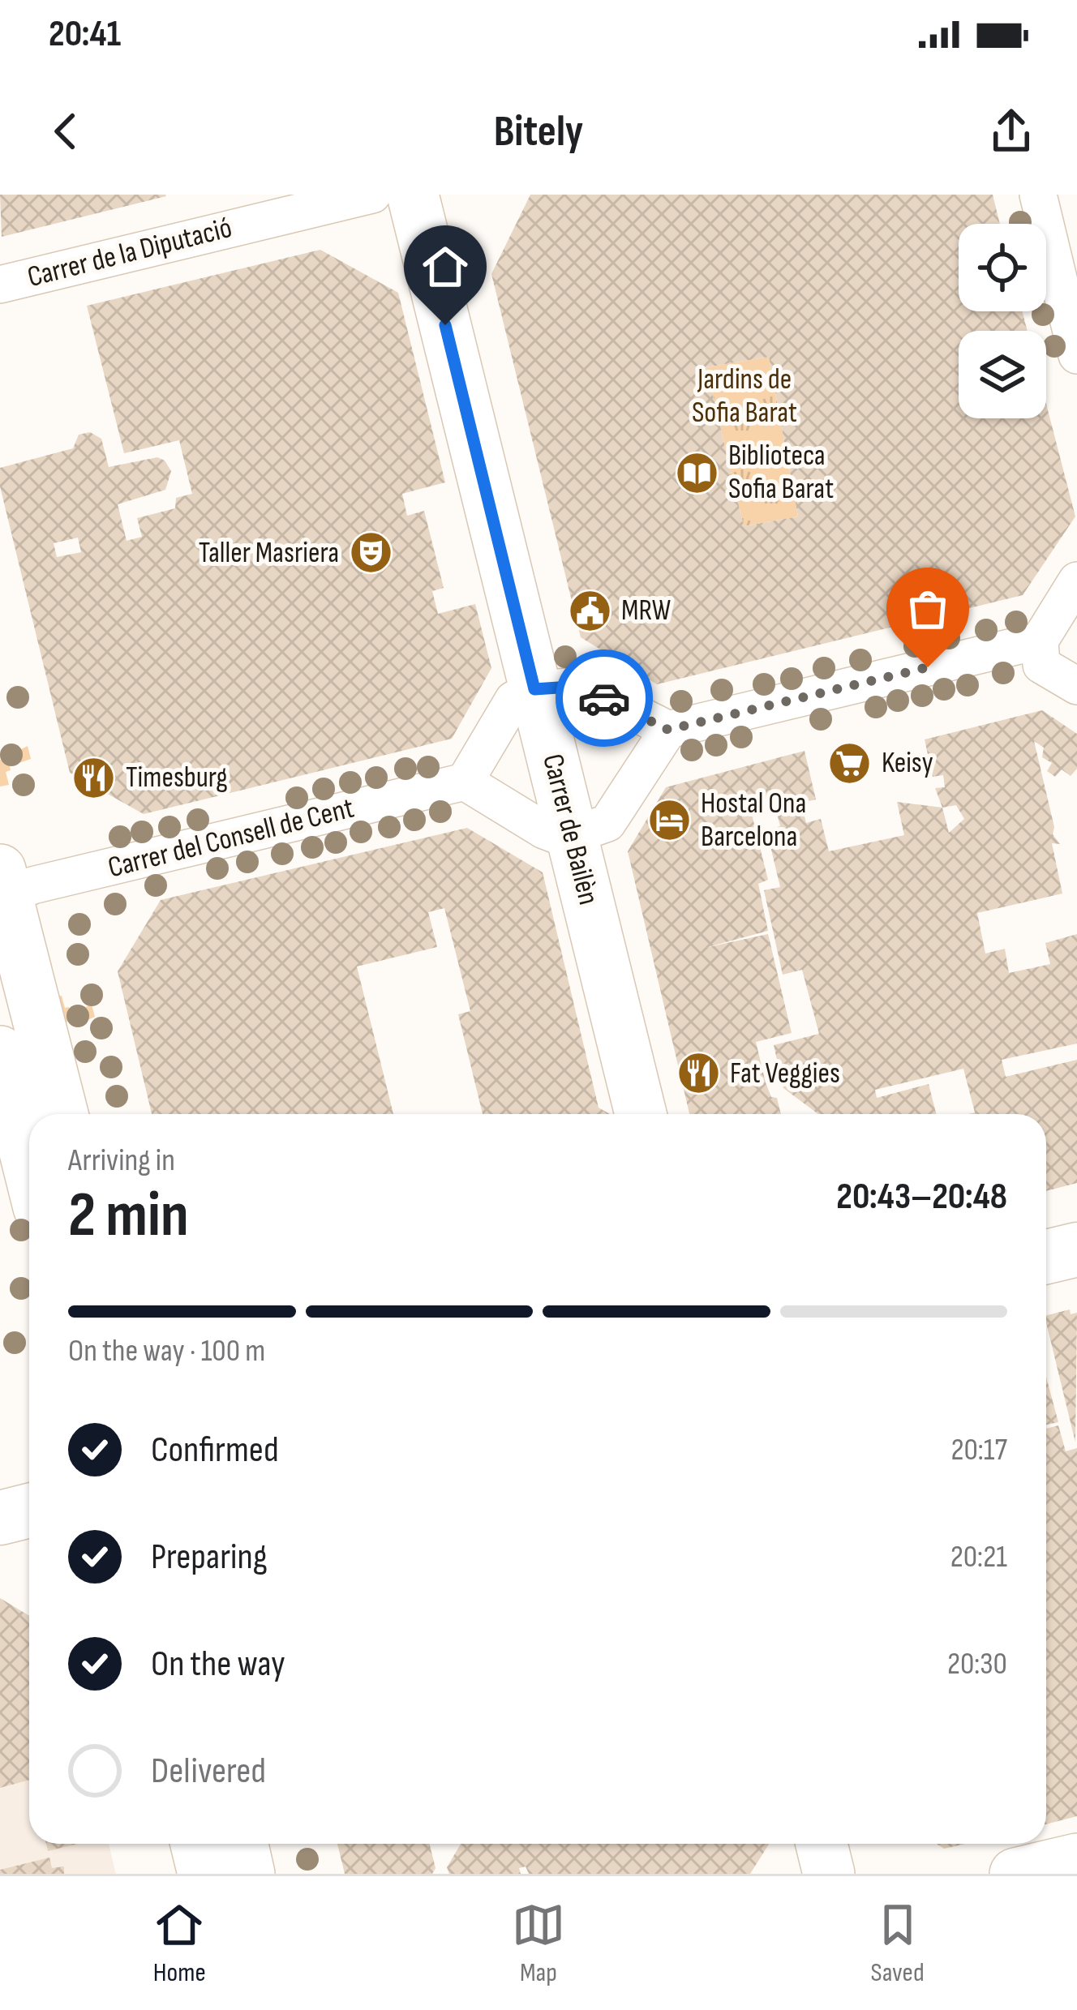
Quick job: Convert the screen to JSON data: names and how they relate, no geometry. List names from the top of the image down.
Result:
{
  "streets": {
    "street": ["Carrer de la Diputació", "Carrer de Bailèn", "Carrer del Consell de Cent"]
  },
  "parks": ["Jardins de Sofia Barat"],
  "places": {
    "library": ["Biblioteca Sofia Barat"],
    "theatre": ["Taller Masriera"],
    "public building": ["MRW"],
    "supermarket": ["Keisy"],
    "restaurant": ["Timesburg", "Fat Veggies"],
    "hotel": ["Hostal Ona Barcelona"]
  },
  "page": {
    "status": "20:41",
    "header": "Bitely",
    "heading": ["2 min", "Arriving in", "20:43–20:48"],
    "bar": "On the way · 100 m",
    "list": [
      ["Confirmed", "20:17"],
      ["Preparing", "20:21"],
      ["On the way", "20:30"],
      "Delivered"
    ],
    "tabs": ["Home", "Map", "Saved"]
  }
}
